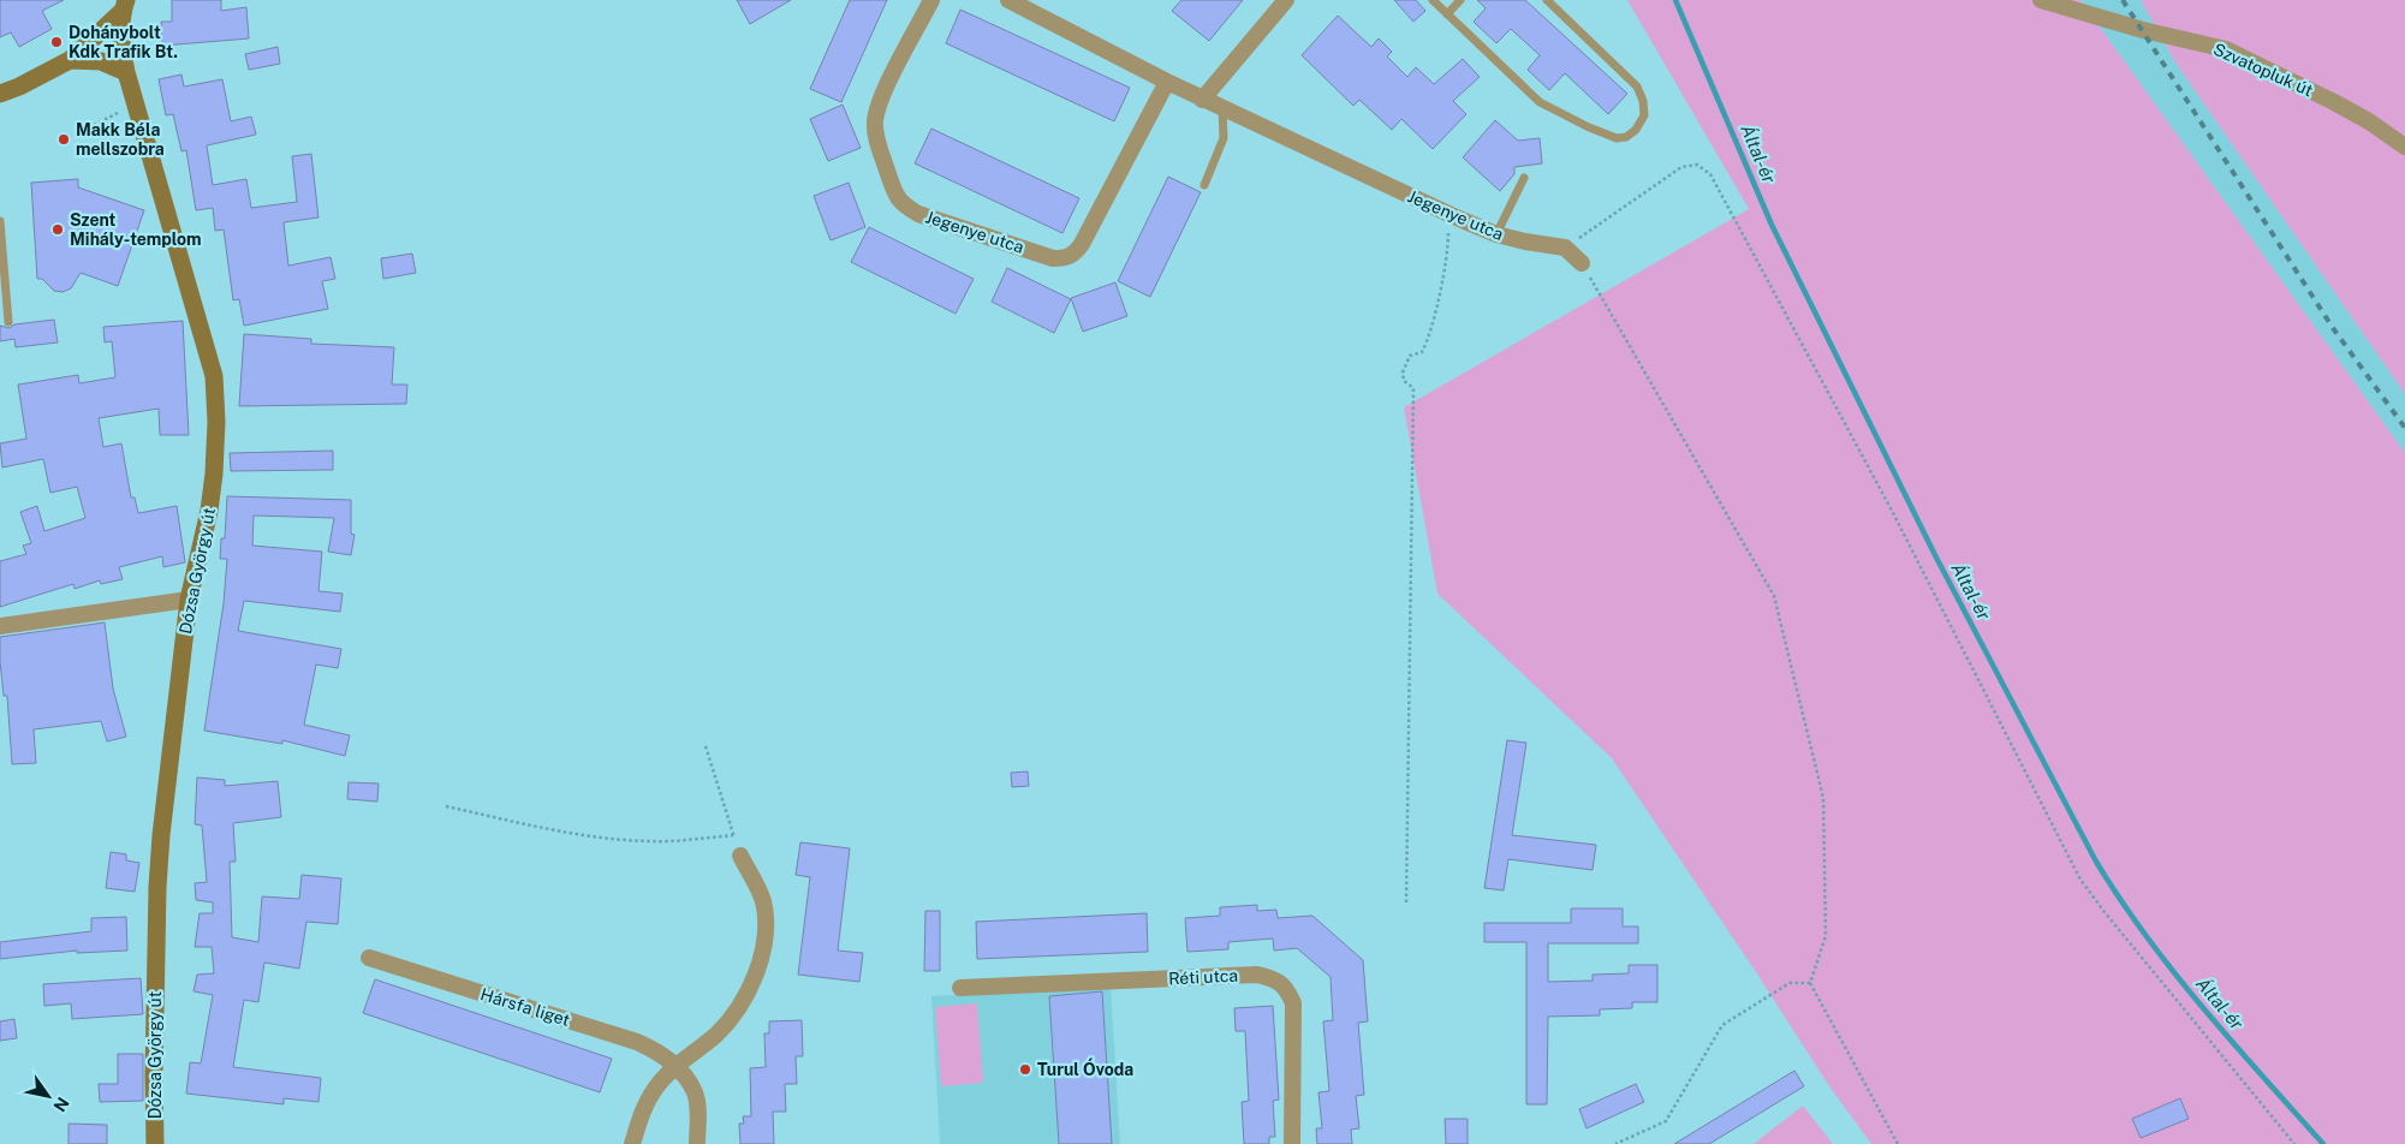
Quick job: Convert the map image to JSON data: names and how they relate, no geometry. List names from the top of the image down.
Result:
{
  "streets": {
    "street": [
      "Szvatopluk út",
      "Jegenye utca",
      "Dózsa György út",
      "Réti utca",
      "Hársfa liget"
    ]
  },
  "water": ["Által-ér"],
  "places": [
    "Dohánybolt Kdk Trafik Bt.",
    "Makk Béla mellszobra",
    "Szent Mihály-templom",
    "Turul Óvoda"
  ],
  "north": "bottom right"
}
